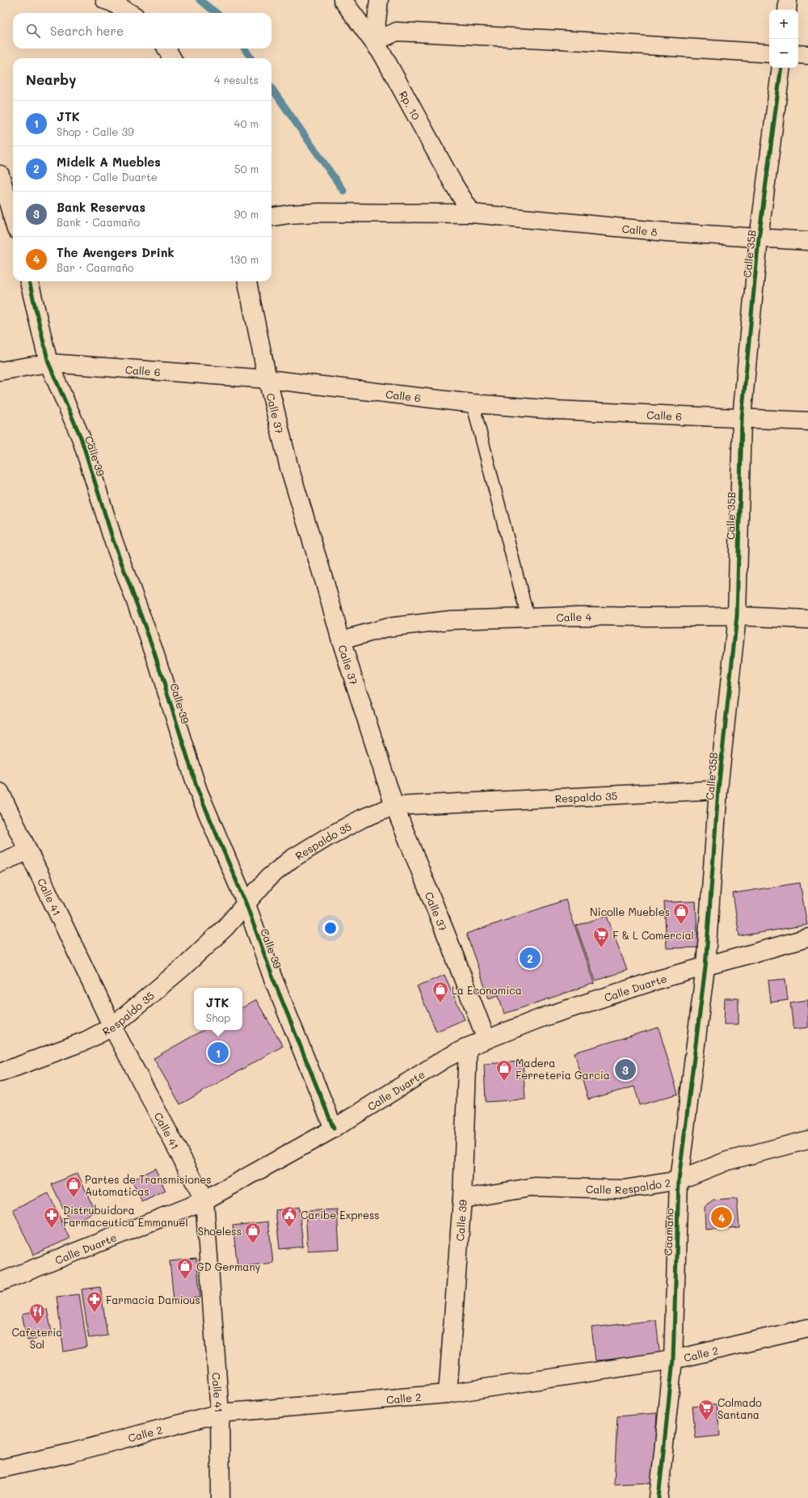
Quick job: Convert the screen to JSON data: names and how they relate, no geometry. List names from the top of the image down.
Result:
{
  "streets": {
    "street": [
      "Rp. 10",
      "Calle 8",
      "Calle 35B",
      "Calle 6",
      "Calle 37",
      "Calle 39",
      "Calle 4",
      "Respaldo 35",
      "Calle 41",
      "Calle Duarte",
      "Calle Respaldo 2",
      "Caamaño",
      "Calle 2"
    ]
  },
  "crossings": [
    ["Rp. 10", "Calle 8"],
    ["Calle 8", "Calle 35B"],
    ["Calle 35B", "Calle 6"],
    ["Calle 35B", "Calle 4"],
    ["Calle 35B", "Respaldo 35"],
    ["Calle 35B", "Calle Duarte"],
    ["Calle 35B", "Caamaño"],
    ["Calle 6", "Calle 37"],
    ["Calle 6", "Calle 39"],
    ["Calle 37", "Calle 4"],
    ["Calle 37", "Respaldo 35"],
    ["Calle 37", "Calle Duarte"],
    ["Calle 39", "Respaldo 35"],
    ["Calle 39", "Calle Duarte"],
    ["Calle 39", "Calle Respaldo 2"],
    ["Calle 39", "Calle 2"],
    ["Respaldo 35", "Calle 41"],
    ["Calle 41", "Calle Duarte"],
    ["Calle 41", "Calle 2"],
    ["Calle Duarte", "Caamaño"],
    ["Calle Respaldo 2", "Caamaño"],
    ["Caamaño", "Calle 2"]
  ],
  "places": {
    "shop": [
      "Nicolle Muebles",
      "La Economica",
      "Madera Ferreteria Garcia",
      "Partes de Transmisiones Automaticas",
      "Shoeless",
      "GD Germany"
    ],
    "supermarket": ["F & L Comercial", "Colmado Santana"],
    "public building": ["Caribe Express"],
    "pharmacy": ["Distrubuidora Farmaceutica Emmanuel", "Farmacia Damious"],
    "restaurant": ["Cafeteria Sol"]
  },
  "page": {
    "map_buttons": ["+", "−"],
    "search": "Search here",
    "heading": ["Nearby", "4 results"],
    "list": [
      {
        "mark": "1",
        "name": "JTK",
        "note": "Shop · Calle 39",
        "value": "40 m"
      },
      {
        "mark": "2",
        "name": "Midelk A Muebles",
        "note": "Shop · Calle Duarte",
        "value": "50 m"
      },
      {
        "mark": "3",
        "name": "Bank Reservas",
        "note": "Bank · Caamaño",
        "value": "90 m"
      },
      {
        "mark": "4",
        "name": "The Avengers Drink",
        "note": "Bar · Caamaño",
        "value": "130 m"
      }
    ],
    "pins": [
      "2",
      "1",
      "3",
      "4"
    ],
    "popup": ["JTK", "Shop"]
  }
}
